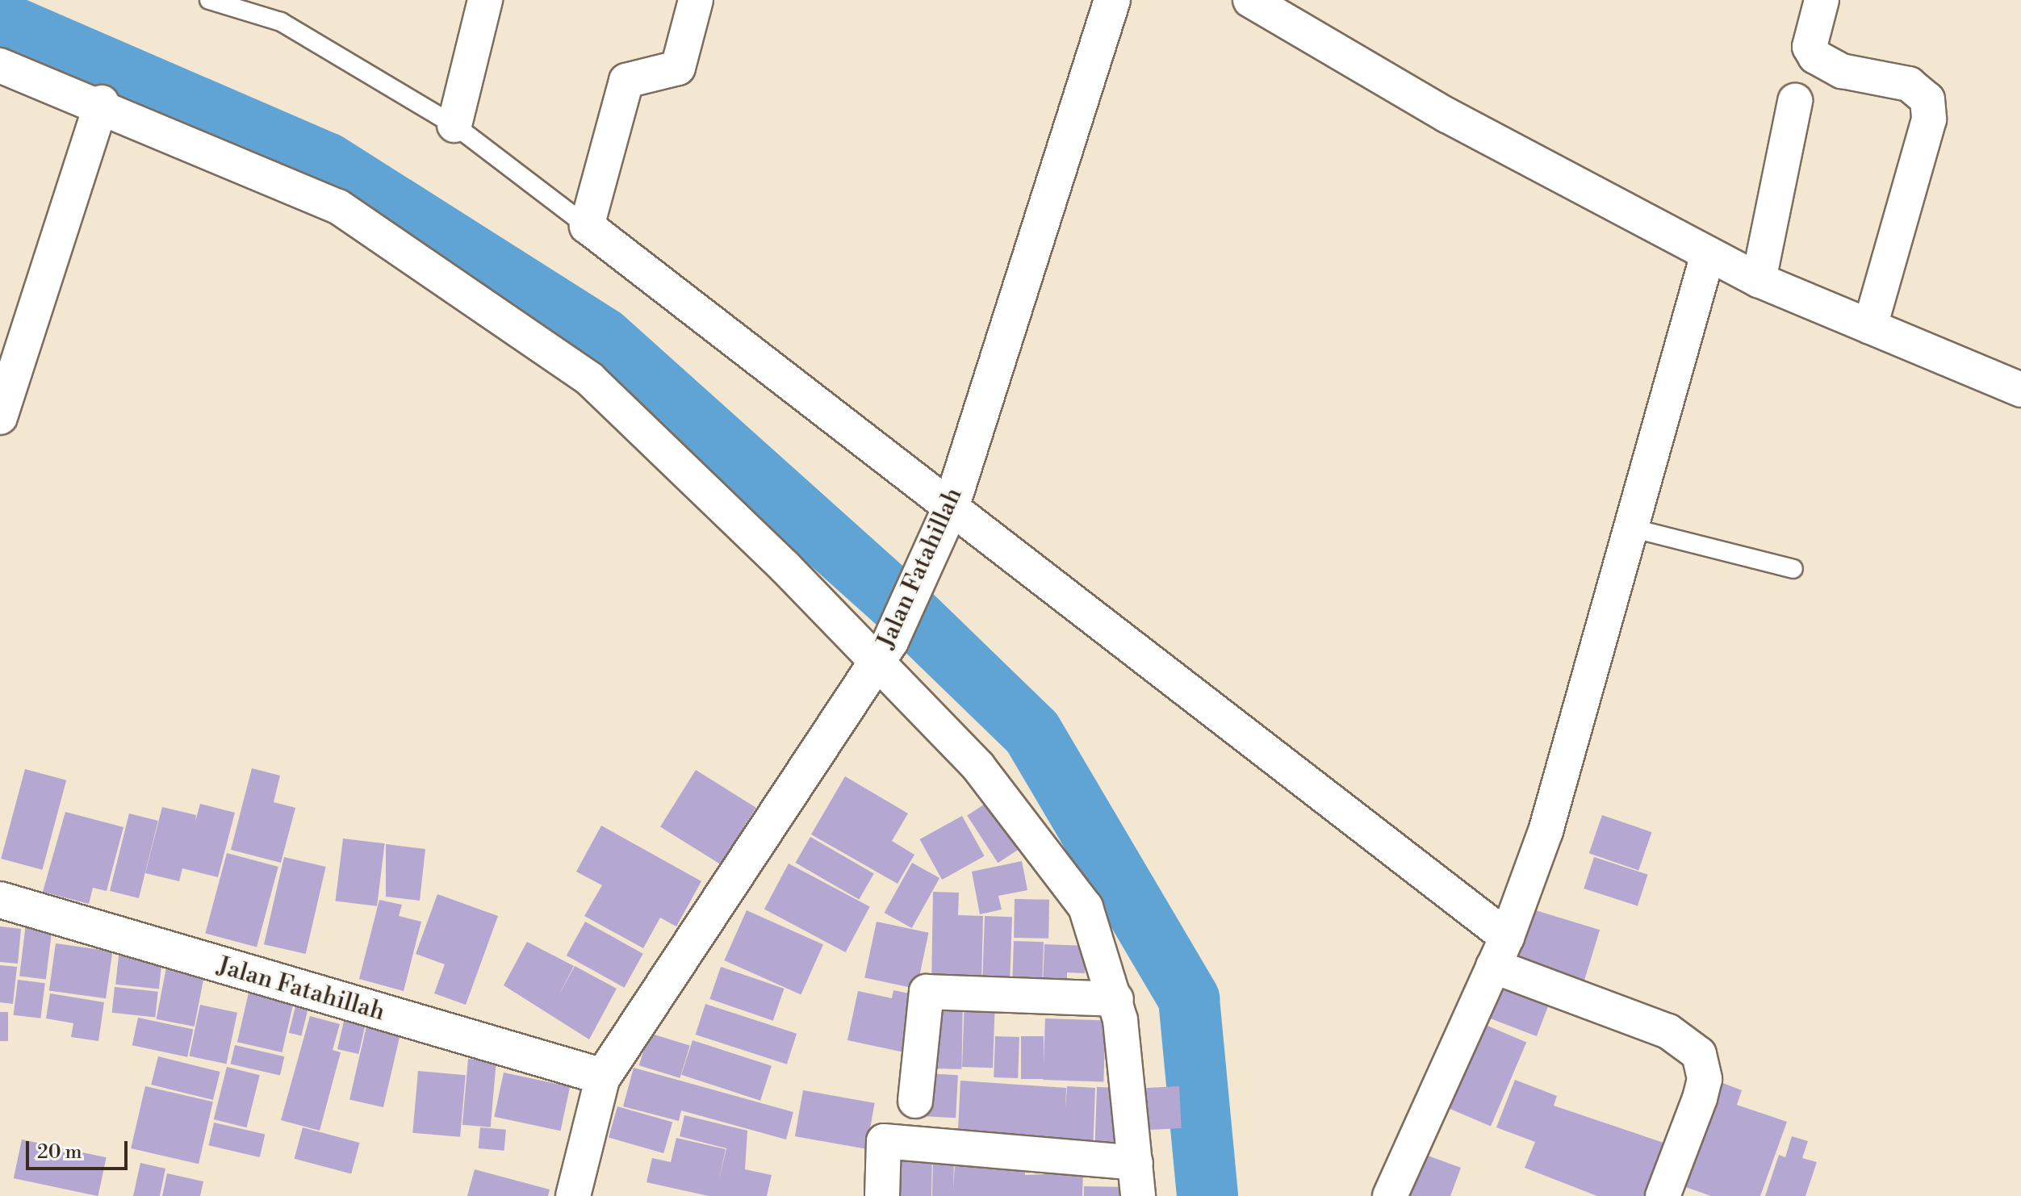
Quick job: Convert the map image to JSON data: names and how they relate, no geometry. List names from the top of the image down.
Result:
{
  "streets": {
    "street": ["Jalan Fatahillah"]
  },
  "scale_bar": "20 m"
}
